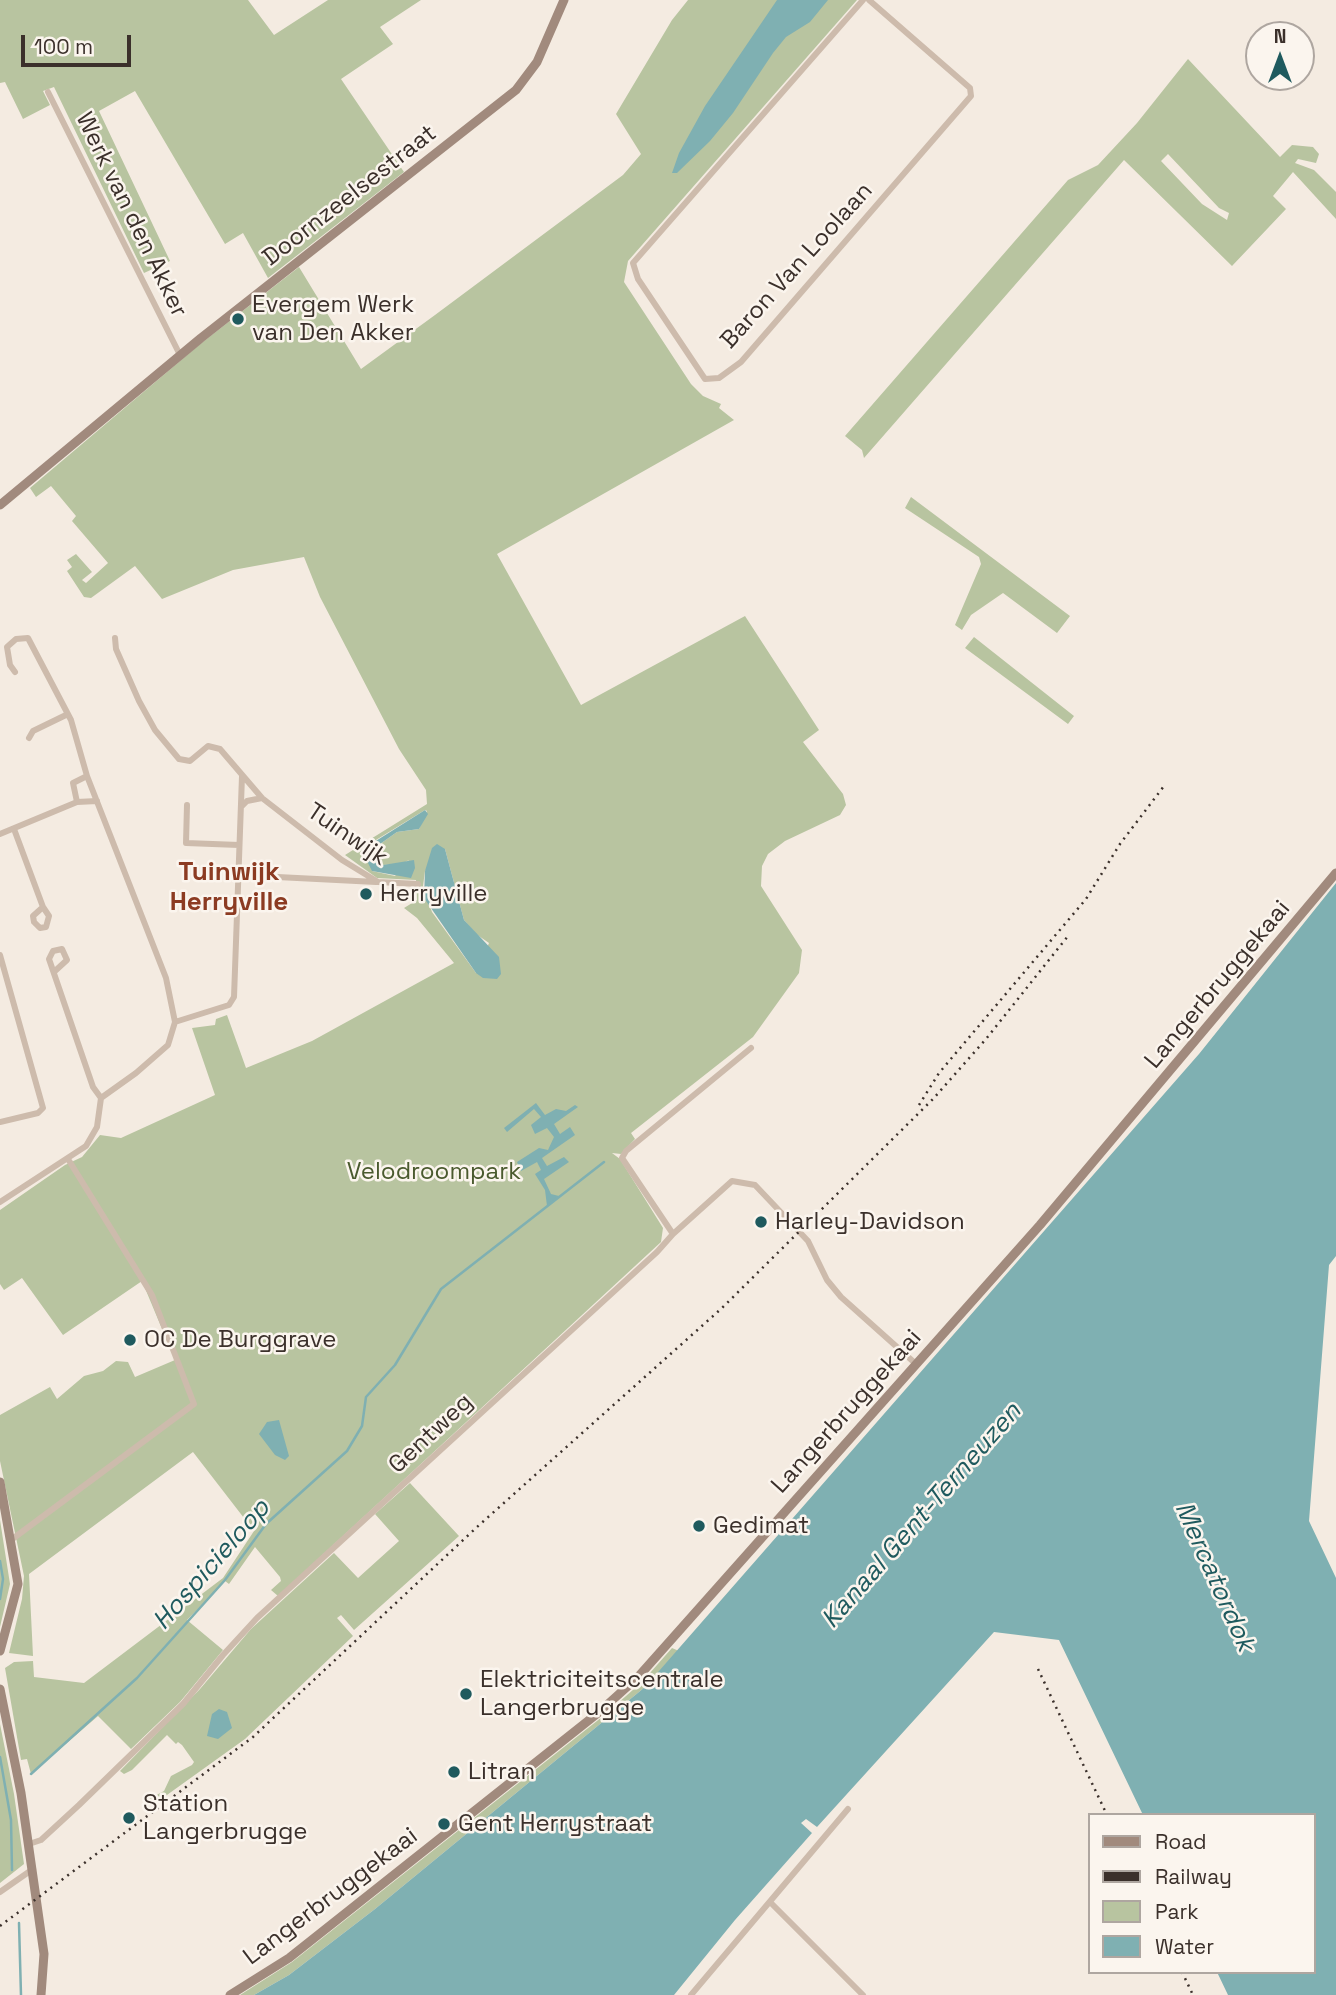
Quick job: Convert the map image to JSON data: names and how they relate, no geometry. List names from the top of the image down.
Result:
{
  "streets": {
    "main road": ["Doornzeelsestraat", "Langerbruggekaai"],
    "street": [
      "Werk van den Akker",
      "Baron Van Loolaan",
      "Tuinwijk",
      "Gentweg"
    ]
  },
  "crossings": [
    ["Doornzeelsestraat", "Werk van den Akker"],
    ["Langerbruggekaai", "Gentweg"]
  ],
  "districts": ["Tuinwijk Herryville"],
  "water": ["Kanaal Gent-Terneuzen", "Hospicieloop", "Mercatordok"],
  "parks": ["Velodroompark"],
  "places": [
    "Evergem Werk van Den Akker",
    "Herryville",
    "Harley-Davidson",
    "OC De Burggrave",
    "Gedimat",
    "Elektriciteitscentrale Langerbrugge",
    "Litran",
    "Station Langerbrugge",
    "Gent Herrystraat"
  ],
  "legend": [
    "Road",
    "Railway",
    "Park",
    "Water"
  ],
  "scale_bar": "100 m",
  "north": "top"
}
